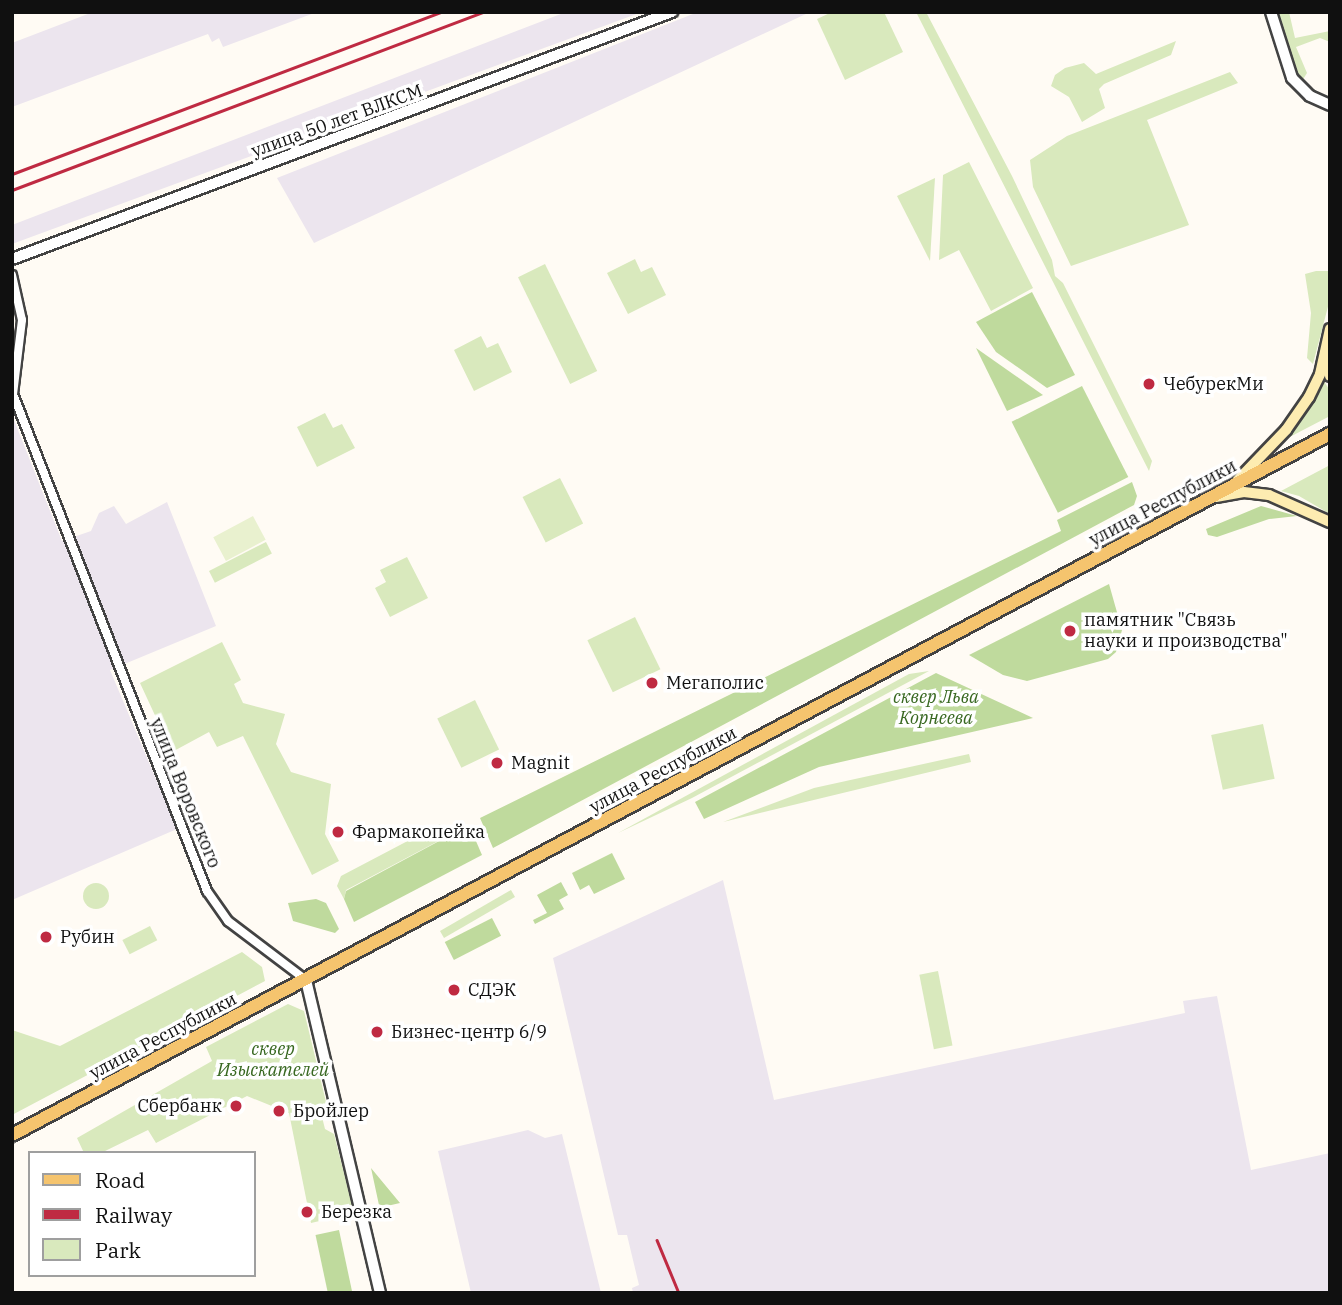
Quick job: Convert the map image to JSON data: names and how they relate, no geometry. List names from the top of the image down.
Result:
{
  "streets": {
    "main road": ["улица Республики"],
    "street": ["улица 50 лет ВЛКСМ", "улица Воровского"]
  },
  "crossings": [
    ["улица Республики", "улица Воровского"]
  ],
  "parks": ["сквер Льва Корнеева", "сквер Изыскателей"],
  "places": [
    "ЧебурекМи",
    "памятник \"Связь науки и производства\"",
    "Мегаполис",
    "Magnit",
    "Фармакопейка",
    "Рубин",
    "СДЭК",
    "Бизнес-центр 6/9",
    "Сбербанк",
    "Бройлер",
    "Березка"
  ],
  "legend": ["Road", "Railway", "Park"]
}
